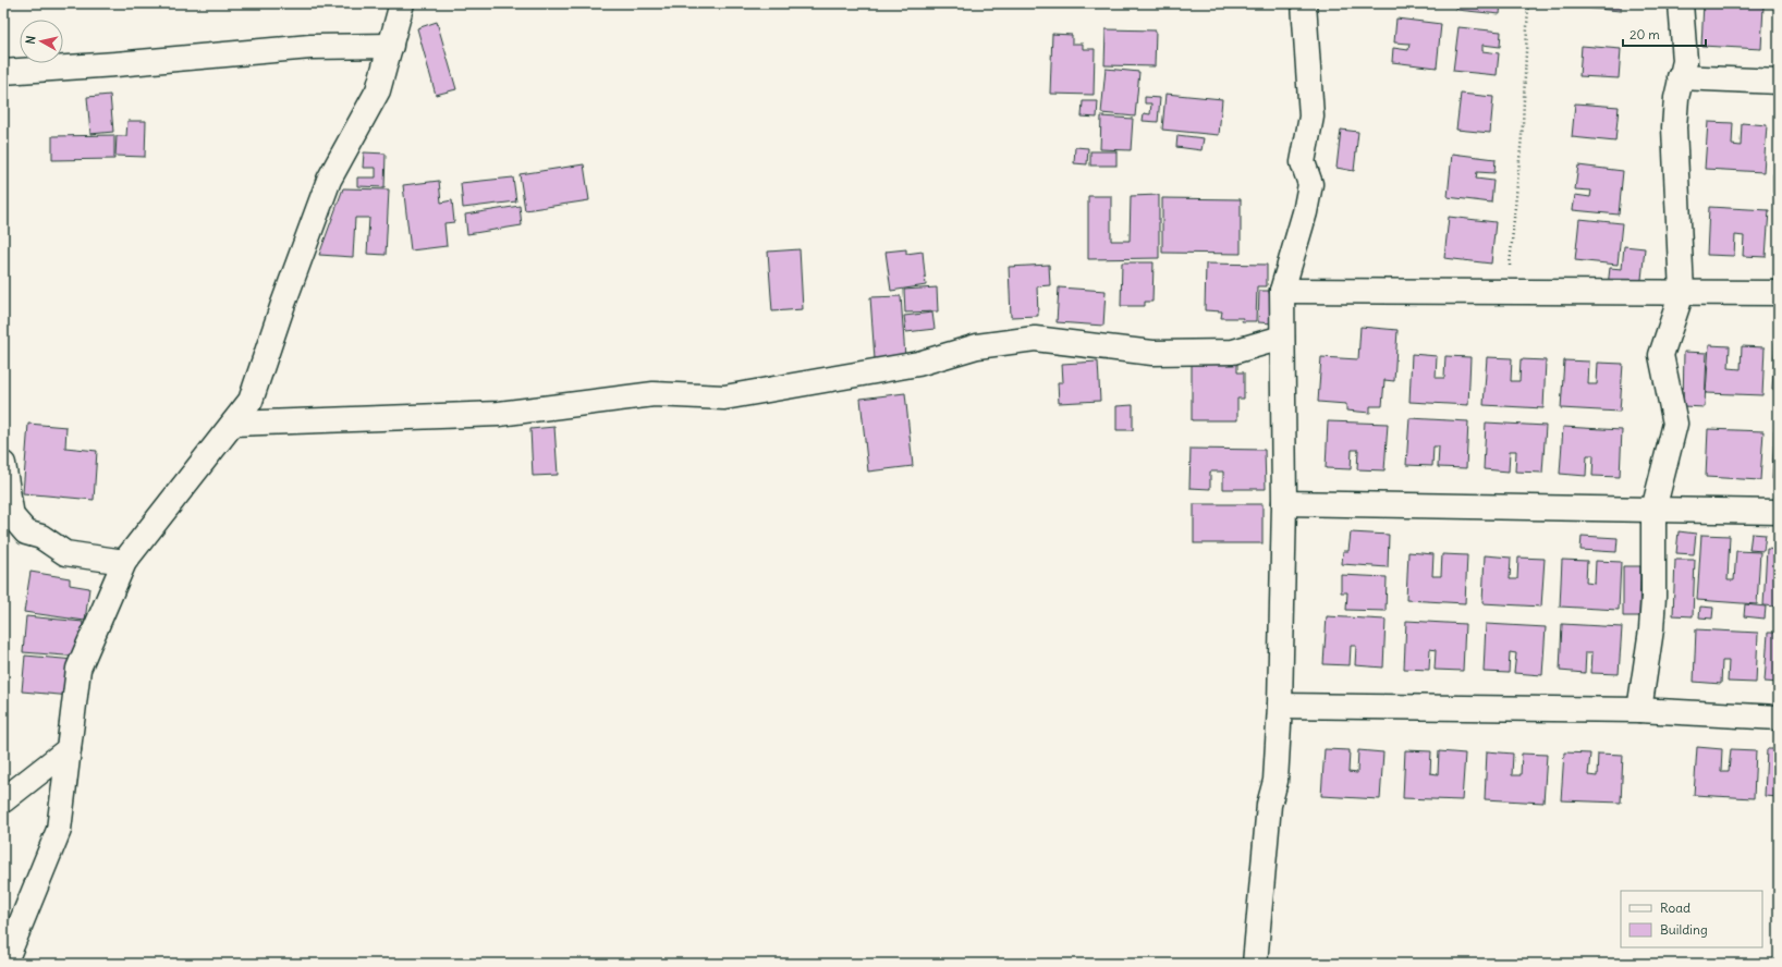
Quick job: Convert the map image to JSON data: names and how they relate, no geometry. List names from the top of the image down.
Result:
{
  "legend": ["Road", "Building"],
  "scale_bar": "20 m",
  "north": "left"
}
